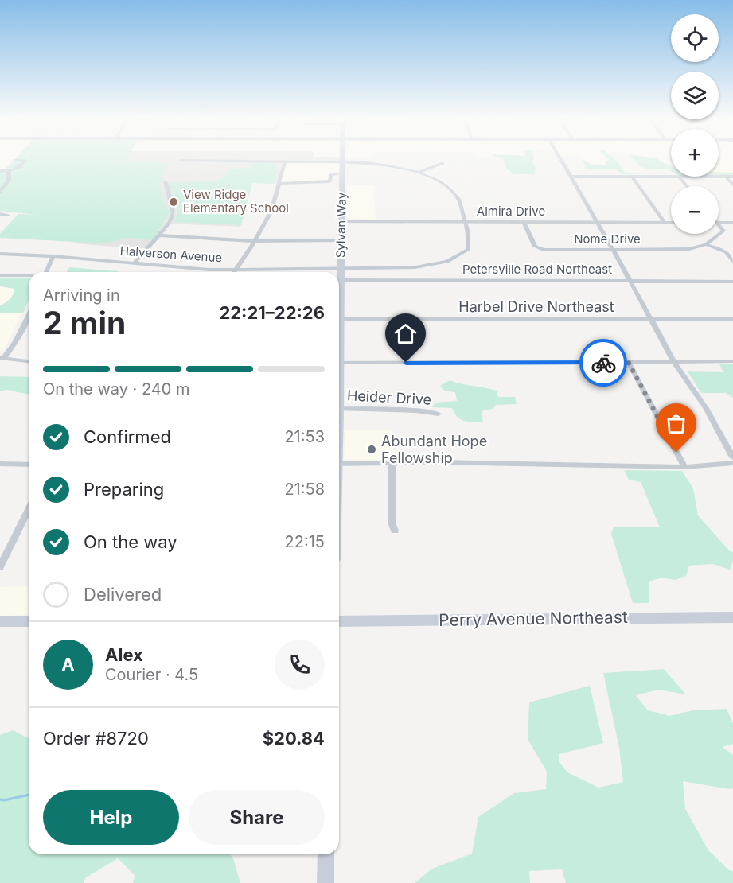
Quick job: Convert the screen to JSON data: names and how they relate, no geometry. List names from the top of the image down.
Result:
{
  "streets": {
    "main road": ["Sylvan Way", "Perry Avenue Northeast"],
    "street": [
      "Almira Drive",
      "Nome Drive",
      "Halverson Avenue",
      "Petersville Road Northeast",
      "Harbel Drive Northeast",
      "Heider Drive"
    ]
  },
  "crossings": [
    ["Almira Drive", "Sylvan Way"],
    ["Almira Drive", "Nome Drive"],
    ["Almira Drive", "Halverson Avenue"],
    ["Sylvan Way", "Halverson Avenue"],
    ["Sylvan Way", "Petersville Road Northeast"],
    ["Sylvan Way", "Harbel Drive Northeast"]
  ],
  "places": ["View Ridge Elementary School", "Abundant Hope Fellowship"],
  "page": {
    "map_buttons": ["+", "−"],
    "heading": ["2 min", "Arriving in", "22:21–22:26"],
    "panel": [
      "Alex",
      "Courier · 4.5",
      "Order #8720",
      "$20.84"
    ],
    "bar": "On the way · 240 m",
    "list": [
      ["Confirmed", "21:53"],
      ["Preparing", "21:58"],
      ["On the way", "22:15"],
      "Delivered"
    ],
    "round": "A",
    "buttons": ["Help", "Share"]
  }
}
